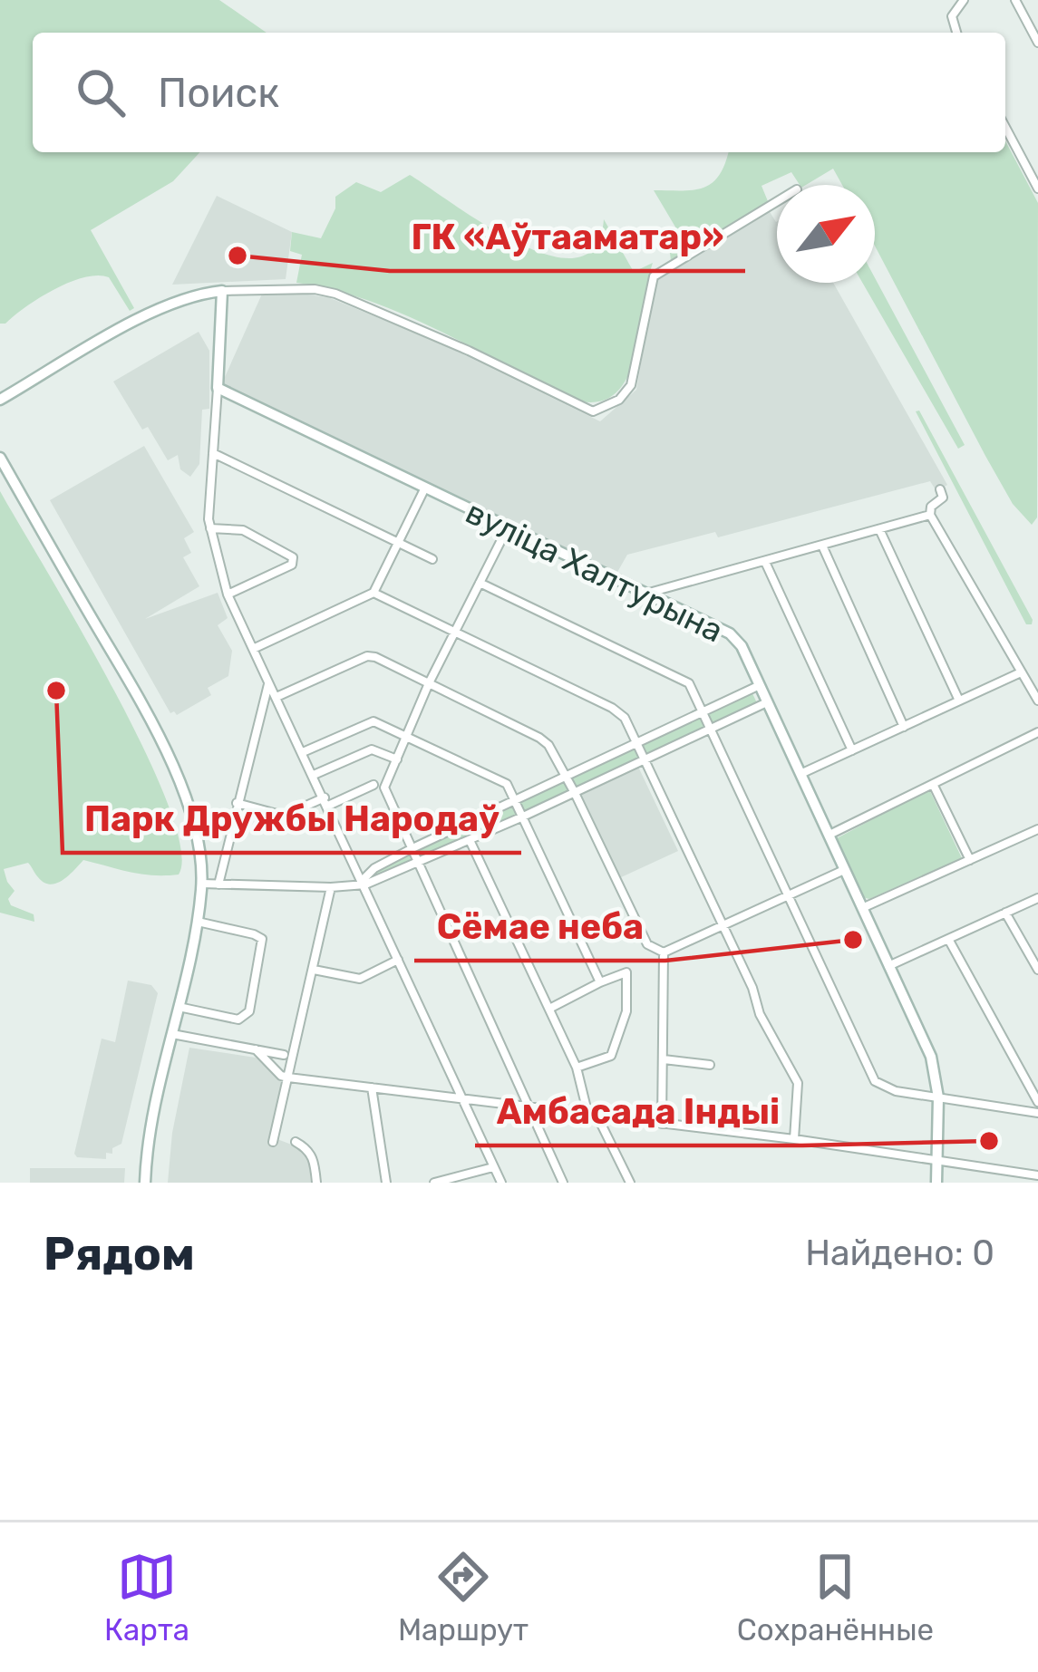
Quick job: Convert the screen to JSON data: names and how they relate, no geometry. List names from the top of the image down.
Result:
{
  "streets": {
    "street": ["вуліца Халтурына"]
  },
  "places": [
    "ГК «Аўтааматар»",
    "Парк Дружбы Народаў",
    "Сёмае неба",
    "Амбасада Індыі"
  ],
  "north": "top right",
  "page": {
    "search": "Поиск",
    "heading": ["Рядом", "Найдено: 0"],
    "nav": ["Карта", "Маршрут", "Сохранённые"]
  }
}
